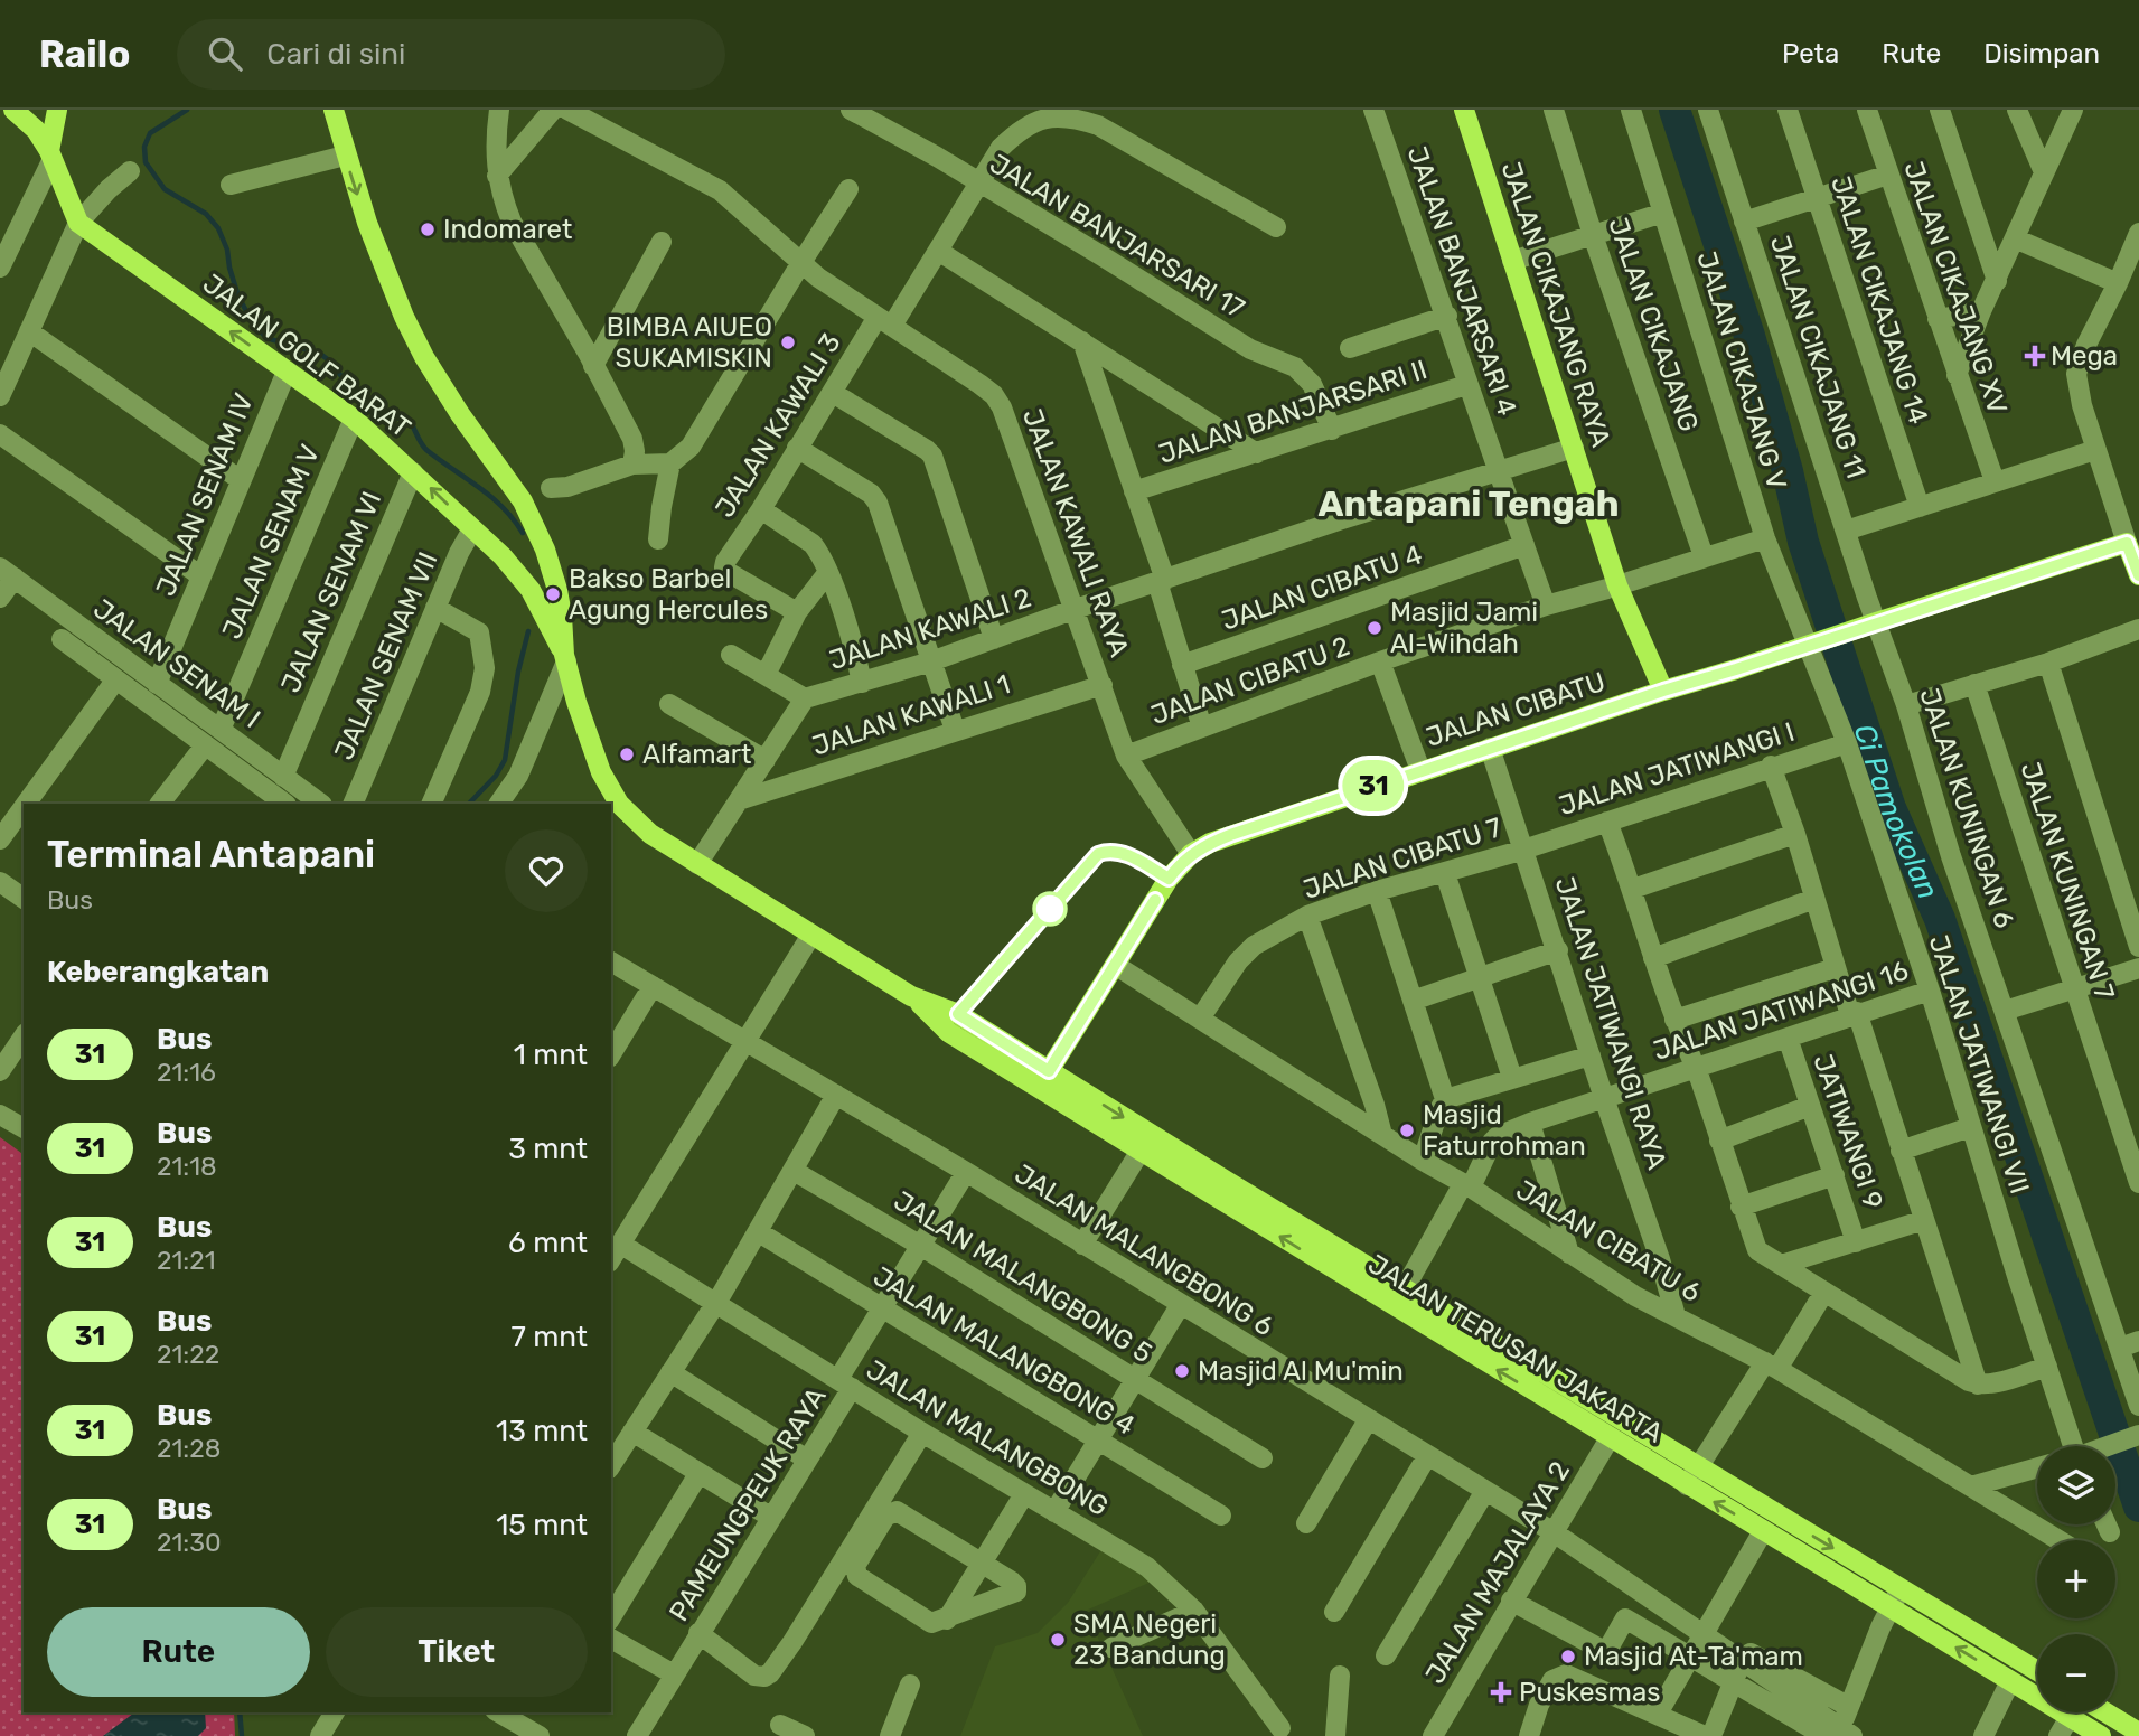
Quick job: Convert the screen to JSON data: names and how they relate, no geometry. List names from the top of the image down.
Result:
{
  "streets": {
    "main road": [
      "JALAN CIKAJANG RAYA",
      "JALAN GOLF BARAT",
      "JALAN CIBATU",
      "JALAN TERUSAN JAKARTA"
    ],
    "street": [
      "JALAN BANJARSARI 17",
      "JALAN BANJARSARI 4",
      "JALAN CIKAJANG XV",
      "JALAN CIKAJANG 14",
      "JALAN CIKAJANG",
      "JALAN CIKAJANG 11",
      "JALAN CIKAJANG V",
      "JALAN BANJARSARI II",
      "JALAN KAWALI 3",
      "JALAN SENAM IV",
      "JALAN KAWALI RAYA",
      "JALAN SENAM V",
      "JALAN CIBATU 4",
      "JALAN SENAM VI",
      "JALAN KAWALI 2",
      "JALAN SENAM VII",
      "JALAN SENAM I",
      "JALAN CIBATU 2",
      "JALAN KAWALI 1",
      "JALAN JATIWANGI I",
      "JALAN KUNINGAN 6",
      "JALAN CIBATU 7",
      "JALAN KUNINGAN 7",
      "JALAN JATIWANGI 16",
      "JALAN JATIWANGI RAYA",
      "JALAN JATIWANGI VII",
      "JATIWANGI 9",
      "JALAN CIBATU 6",
      "JALAN MALANGBONG 6",
      "JALAN MALANGBONG 5",
      "JALAN MALANGBONG 4",
      "JALAN MALANGBONG",
      "PAMEUNGPEUK RAYA",
      "JALAN MAJALAYA 2"
    ]
  },
  "crossings": [
    ["JALAN BANJARSARI 17", "JALAN BANJARSARI II"],
    ["JALAN BANJARSARI 17", "JALAN KAWALI 3"],
    ["JALAN BANJARSARI 4", "JALAN BANJARSARI II"],
    ["JALAN BANJARSARI 4", "JALAN CIBATU 4"],
    ["JALAN BANJARSARI 4", "JALAN KAWALI 2"],
    ["JALAN BANJARSARI 4", "JALAN CIBATU 2"],
    ["JALAN CIKAJANG RAYA", "JALAN KAWALI 2"],
    ["JALAN CIKAJANG RAYA", "JALAN CIBATU 2"],
    ["JALAN CIKAJANG RAYA", "JALAN CIBATU"],
    ["JALAN CIKAJANG", "JALAN CIBATU 2"],
    ["JALAN GOLF BARAT", "JALAN SENAM IV"],
    ["JALAN GOLF BARAT", "JALAN SENAM V"],
    ["JALAN GOLF BARAT", "JALAN SENAM VI"],
    ["JALAN GOLF BARAT", "JALAN SENAM VII"],
    ["JALAN GOLF BARAT", "JALAN TERUSAN JAKARTA"],
    ["JALAN CIKAJANG 11", "JALAN CIBATU"],
    ["JALAN CIKAJANG 11", "JALAN KUNINGAN 6"],
    ["JALAN CIKAJANG V", "JALAN CIBATU 2"],
    ["JALAN CIKAJANG V", "JALAN CIBATU"],
    ["JALAN CIKAJANG V", "JALAN JATIWANGI VII"],
    ["JALAN KAWALI 3", "JALAN KAWALI RAYA"],
    ["JALAN SENAM IV", "JALAN SENAM I"],
    ["JALAN KAWALI RAYA", "JALAN KAWALI 2"],
    ["JALAN KAWALI RAYA", "JALAN CIBATU 2"],
    ["JALAN KAWALI RAYA", "JALAN CIBATU"],
    ["JALAN KAWALI RAYA", "JALAN KAWALI 1"],
    ["JALAN SENAM V", "JALAN SENAM I"],
    ["JALAN SENAM VI", "JALAN SENAM I"],
    ["JALAN CIBATU", "JALAN KUNINGAN 6"],
    ["JALAN CIBATU", "JALAN JATIWANGI RAYA"],
    ["JALAN CIBATU", "JALAN JATIWANGI VII"],
    ["JALAN CIBATU", "JALAN CIBATU 6"],
    ["JALAN CIBATU", "JALAN TERUSAN JAKARTA"],
    ["JALAN JATIWANGI I", "JALAN CIBATU 7"],
    ["JALAN JATIWANGI I", "JALAN JATIWANGI RAYA"],
    ["JALAN JATIWANGI I", "JALAN JATIWANGI VII"],
    ["JALAN CIBATU 7", "JALAN JATIWANGI RAYA"],
    ["JALAN CIBATU 7", "JALAN CIBATU 6"],
    ["JALAN JATIWANGI 16", "JALAN JATIWANGI RAYA"],
    ["JALAN JATIWANGI 16", "JALAN JATIWANGI VII"],
    ["JALAN JATIWANGI 16", "JATIWANGI 9"],
    ["JALAN JATIWANGI 16", "JALAN CIBATU 6"],
    ["JALAN JATIWANGI 16", "JALAN TERUSAN JAKARTA"],
    ["JALAN JATIWANGI RAYA", "JALAN CIBATU 6"],
    ["JALAN MALANGBONG 6", "PAMEUNGPEUK RAYA"],
    ["JALAN MALANGBONG 6", "JALAN MAJALAYA 2"],
    ["JALAN MALANGBONG 5", "PAMEUNGPEUK RAYA"],
    ["JALAN TERUSAN JAKARTA", "JALAN MAJALAYA 2"],
    ["JALAN MALANGBONG 4", "PAMEUNGPEUK RAYA"],
    ["JALAN MALANGBONG", "PAMEUNGPEUK RAYA"]
  ],
  "one_way": ["JALAN GOLF BARAT"],
  "districts": ["Antapani Tengah"],
  "water": ["Ci Pamokolan"],
  "places": {
    "other": [
      "Indomaret",
      "BIMBA AIUEO SUKAMISKIN",
      "Bakso Barbel Agung Hercules",
      "Masjid Jami Al-Wihdah",
      "Alfamart",
      "Masjid Faturrohman",
      "Masjid Al Mu'min",
      "SMA Negeri 23 Bandung",
      "Masjid At-Ta'mam"
    ],
    "health": ["Mega", "Puskesmas"]
  },
  "lines": ["bus line 31"],
  "page": {
    "header": "Railo",
    "search": "Cari di sini",
    "nav": ["Peta", "Rute", "Disimpan"],
    "on_map": "31",
    "heading": [
      ["Terminal Antapani", "Bus"],
      "Keberangkatan"
    ],
    "list": [
      {
        "mark": "31",
        "name": "Bus",
        "note": "21:16",
        "value": "1 mnt"
      },
      {
        "mark": "31",
        "name": "Bus",
        "note": "21:18",
        "value": "3 mnt"
      },
      {
        "mark": "31",
        "name": "Bus",
        "note": "21:21",
        "value": "6 mnt"
      },
      {
        "mark": "31",
        "name": "Bus",
        "note": "21:22",
        "value": "7 mnt"
      },
      {
        "mark": "31",
        "name": "Bus",
        "note": "21:28",
        "value": "13 mnt"
      },
      {
        "mark": "31",
        "name": "Bus",
        "note": "21:30",
        "value": "15 mnt"
      }
    ],
    "map_buttons": ["+", "−"],
    "buttons": ["Rute", "Tiket"]
  }
}
